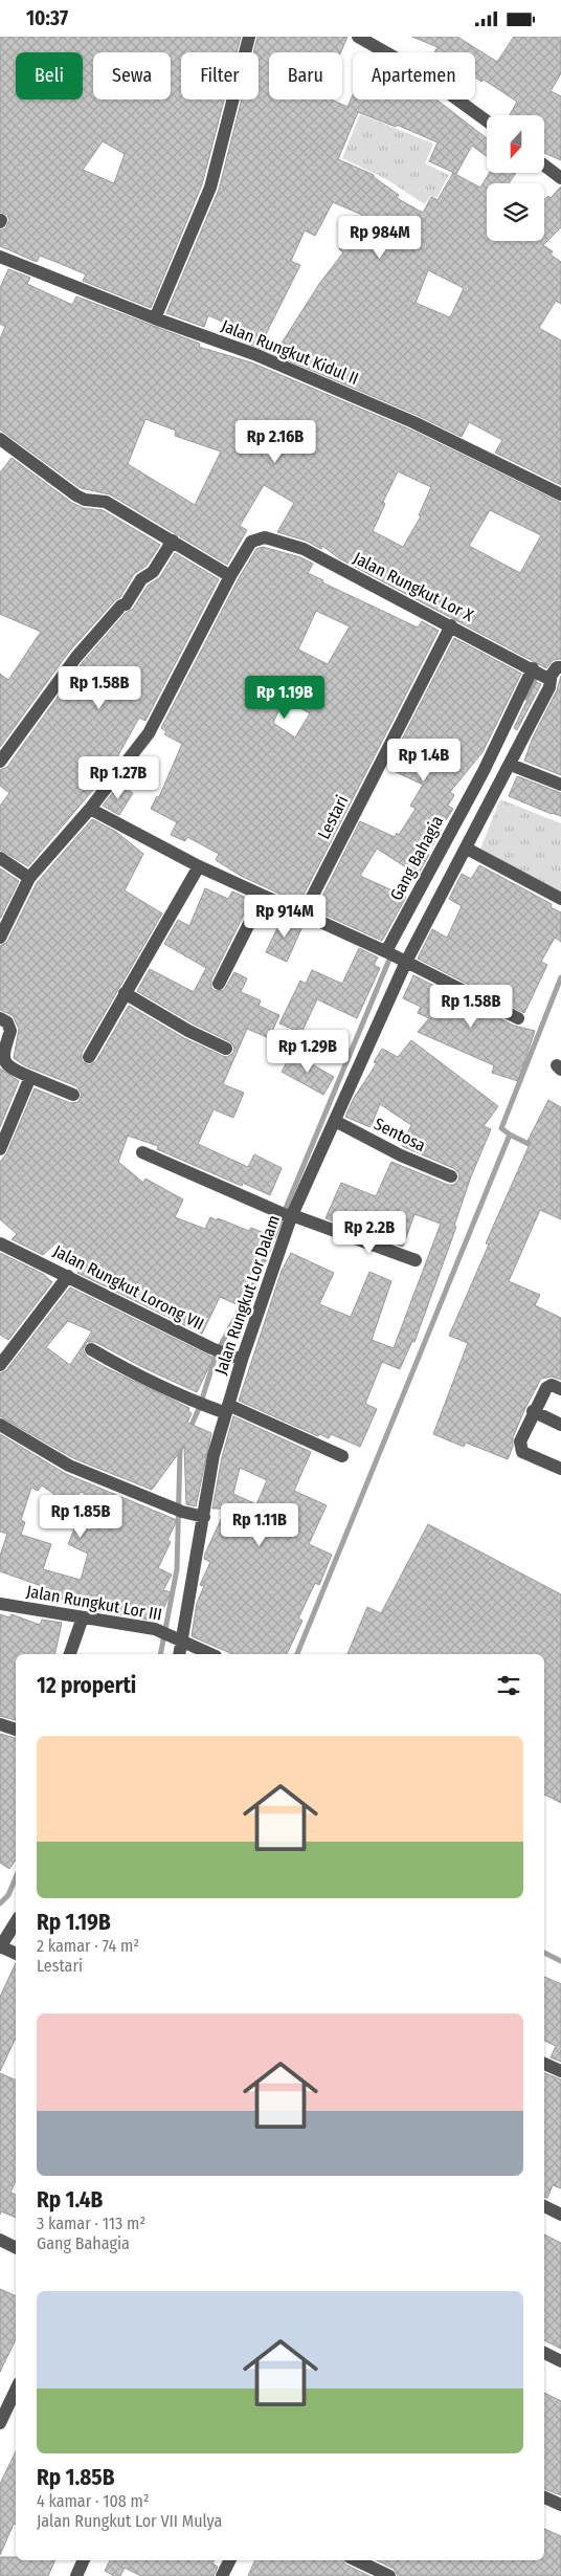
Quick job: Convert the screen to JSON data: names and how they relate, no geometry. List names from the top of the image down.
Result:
{
  "streets": {
    "street": [
      "Jalan Rungkut Kidul II",
      "Jalan Rungkut Lor X",
      "Lestari",
      "Gang Bahagia",
      "Sentosa",
      "Jalan Rungkut Lorong VII",
      "Jalan Rungkut Lor Dalam",
      "Jalan Rungkut Lor III"
    ]
  },
  "crossings": [
    ["Jalan Rungkut Lor X", "Lestari"],
    ["Jalan Rungkut Lor X", "Gang Bahagia"],
    ["Sentosa", "Jalan Rungkut Lor Dalam"],
    ["Jalan Rungkut Lorong VII", "Jalan Rungkut Lor Dalam"],
    ["Jalan Rungkut Lor Dalam", "Jalan Rungkut Lor III"]
  ],
  "north": "bottom",
  "page": {
    "status": "10:37",
    "chip": [
      "Beli",
      "Sewa",
      "Filter",
      "Baru",
      "Apartemen"
    ],
    "price": [
      "Rp 984M",
      "Rp 2.16B",
      "Rp 1.58B",
      "Rp 1.19B",
      "Rp 1.4B",
      "Rp 1.27B",
      "Rp 914M",
      "Rp 1.58B",
      "Rp 1.29B",
      "Rp 2.2B",
      "Rp 1.85B",
      "Rp 1.11B"
    ],
    "heading": "12 properti",
    "list": [
      {
        "name": "Rp 1.19B",
        "note": "2 kamar · 74 m² · Lestari"
      },
      {
        "name": "Rp 1.4B",
        "note": "3 kamar · 113 m² · Gang Bahagia"
      },
      {
        "name": "Rp 1.85B",
        "note": "4 kamar · 108 m² · Jalan Rungkut Lor VII Mulya"
      }
    ]
  }
}
